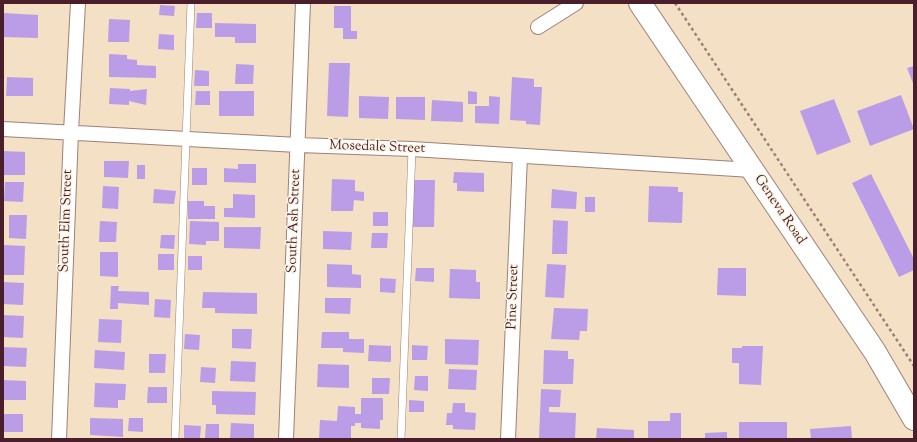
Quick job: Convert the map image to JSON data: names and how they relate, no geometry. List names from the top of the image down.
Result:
{
  "streets": {
    "main road": ["Geneva Road"],
    "street": [
      "Mosedale Street",
      "South Elm Street",
      "South Ash Street",
      "Pine Street"
    ]
  },
  "crossings": [
    ["Mosedale Street", "Geneva Road"],
    ["Mosedale Street", "South Elm Street"],
    ["Mosedale Street", "South Ash Street"],
    ["Mosedale Street", "Pine Street"]
  ]
}
